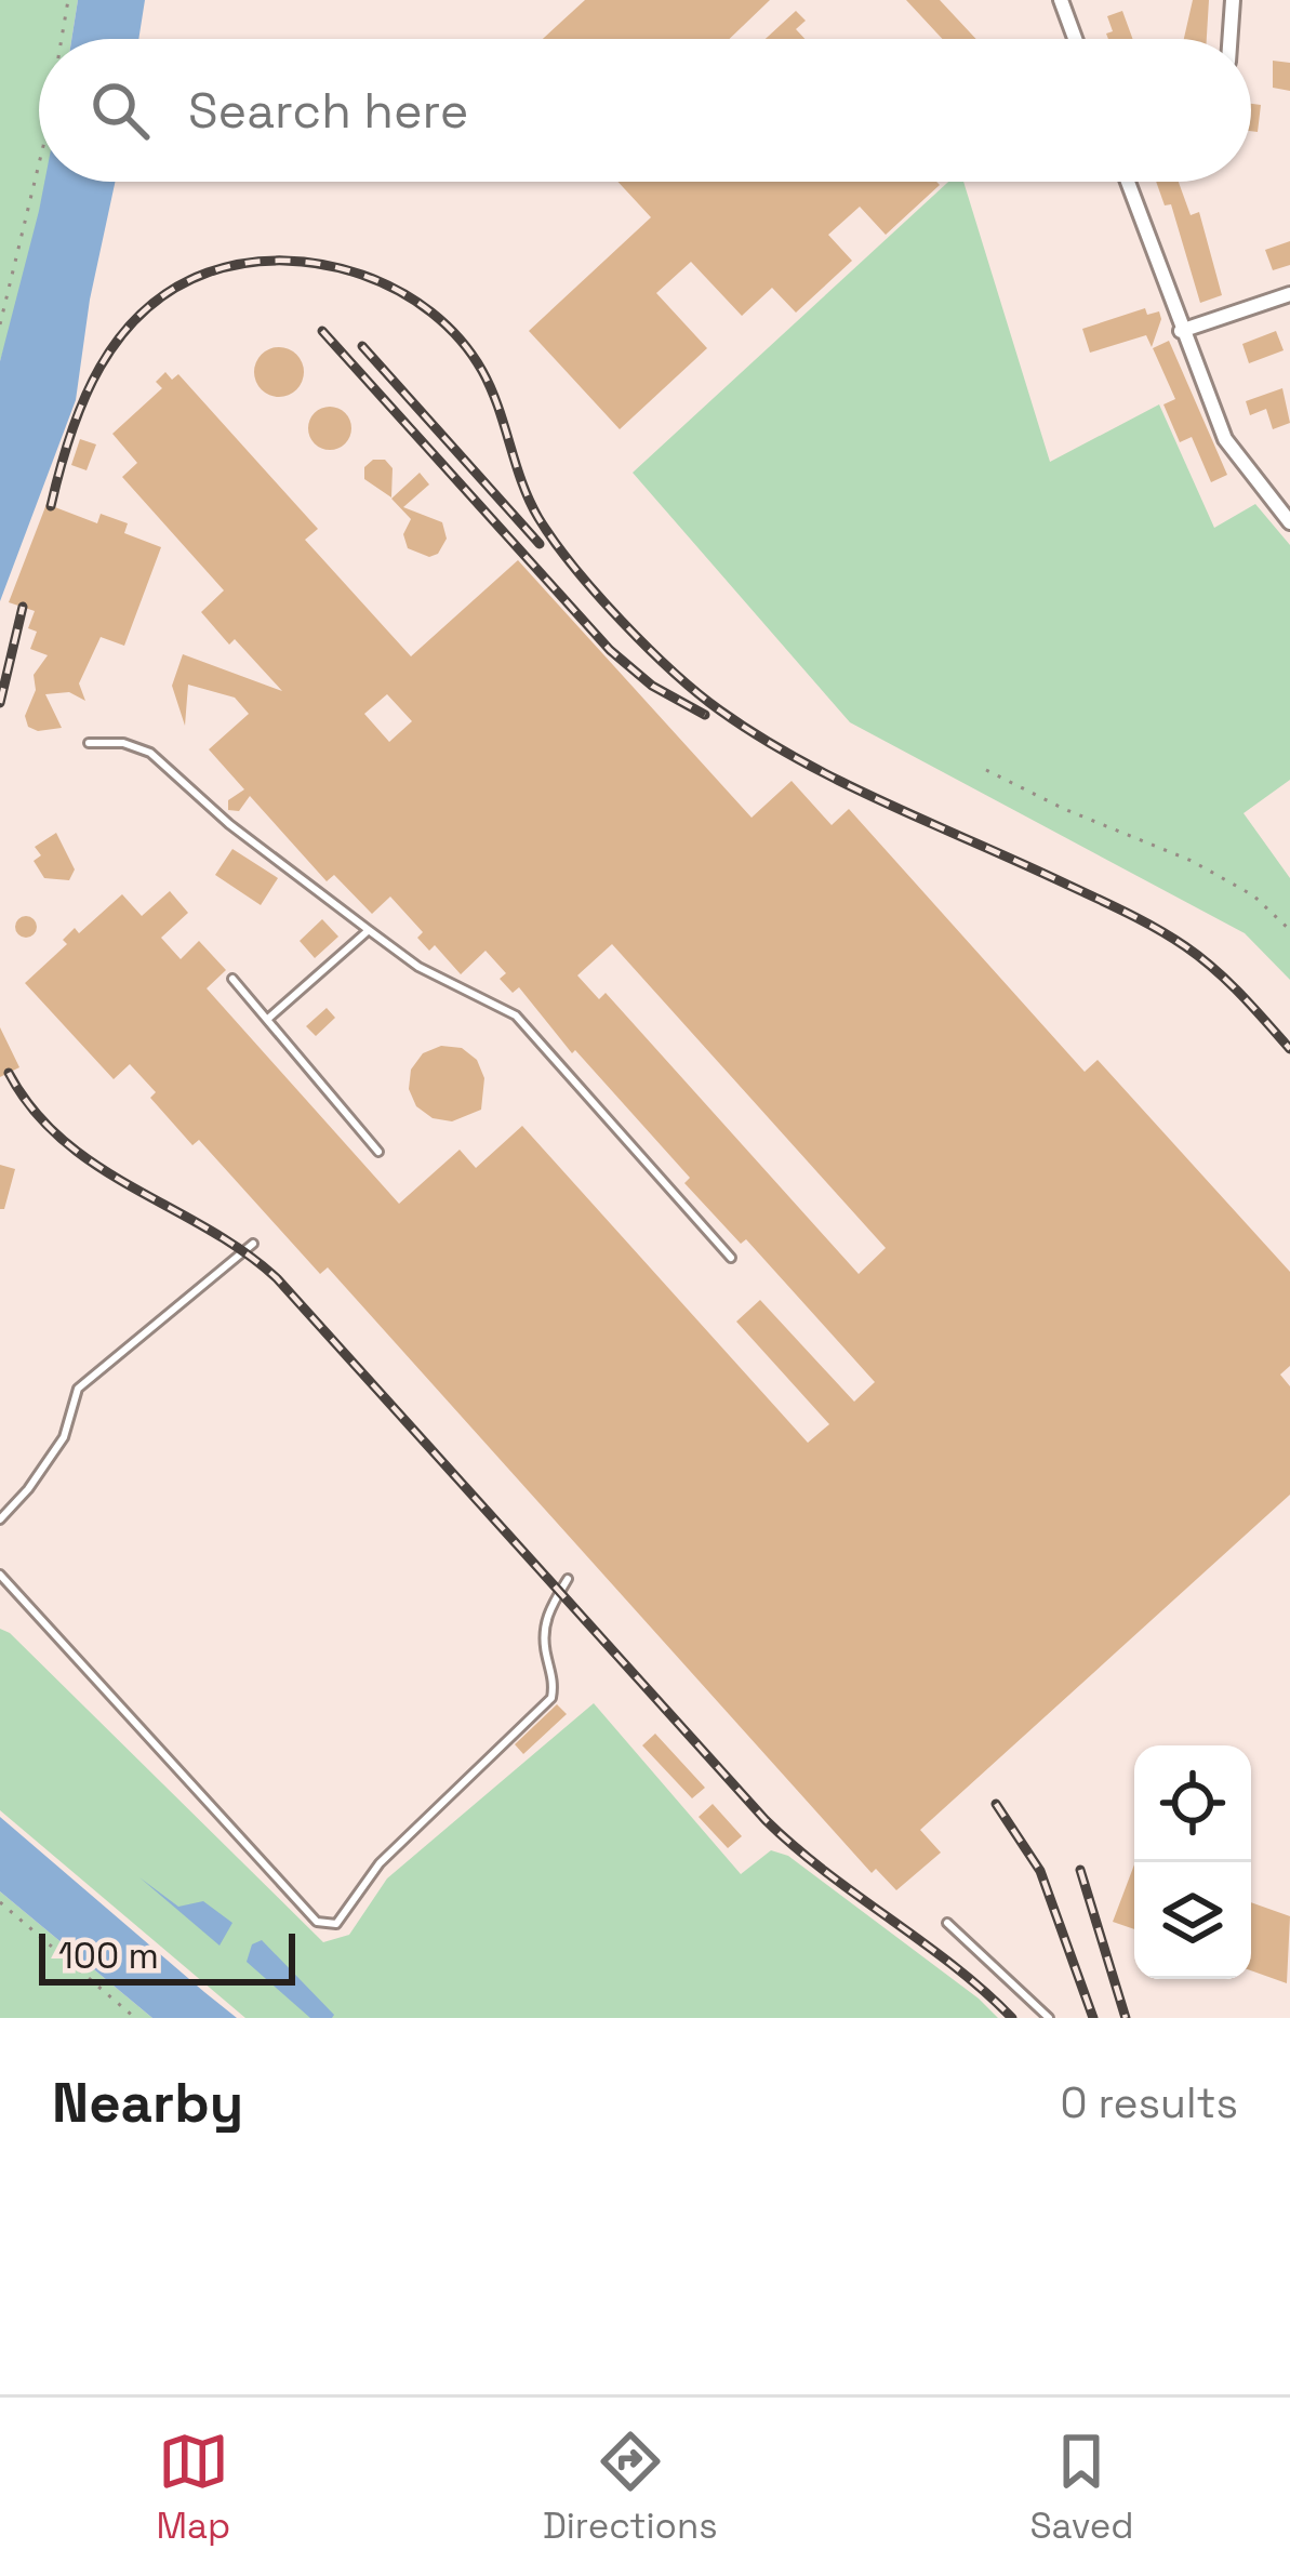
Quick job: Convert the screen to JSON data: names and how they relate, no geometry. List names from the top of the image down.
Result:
{
  "scale_bar": "100 m",
  "page": {
    "search": "Search here",
    "scale": "100 m",
    "heading": ["Nearby", "0 results"],
    "nav": ["Map", "Directions", "Saved"]
  }
}
